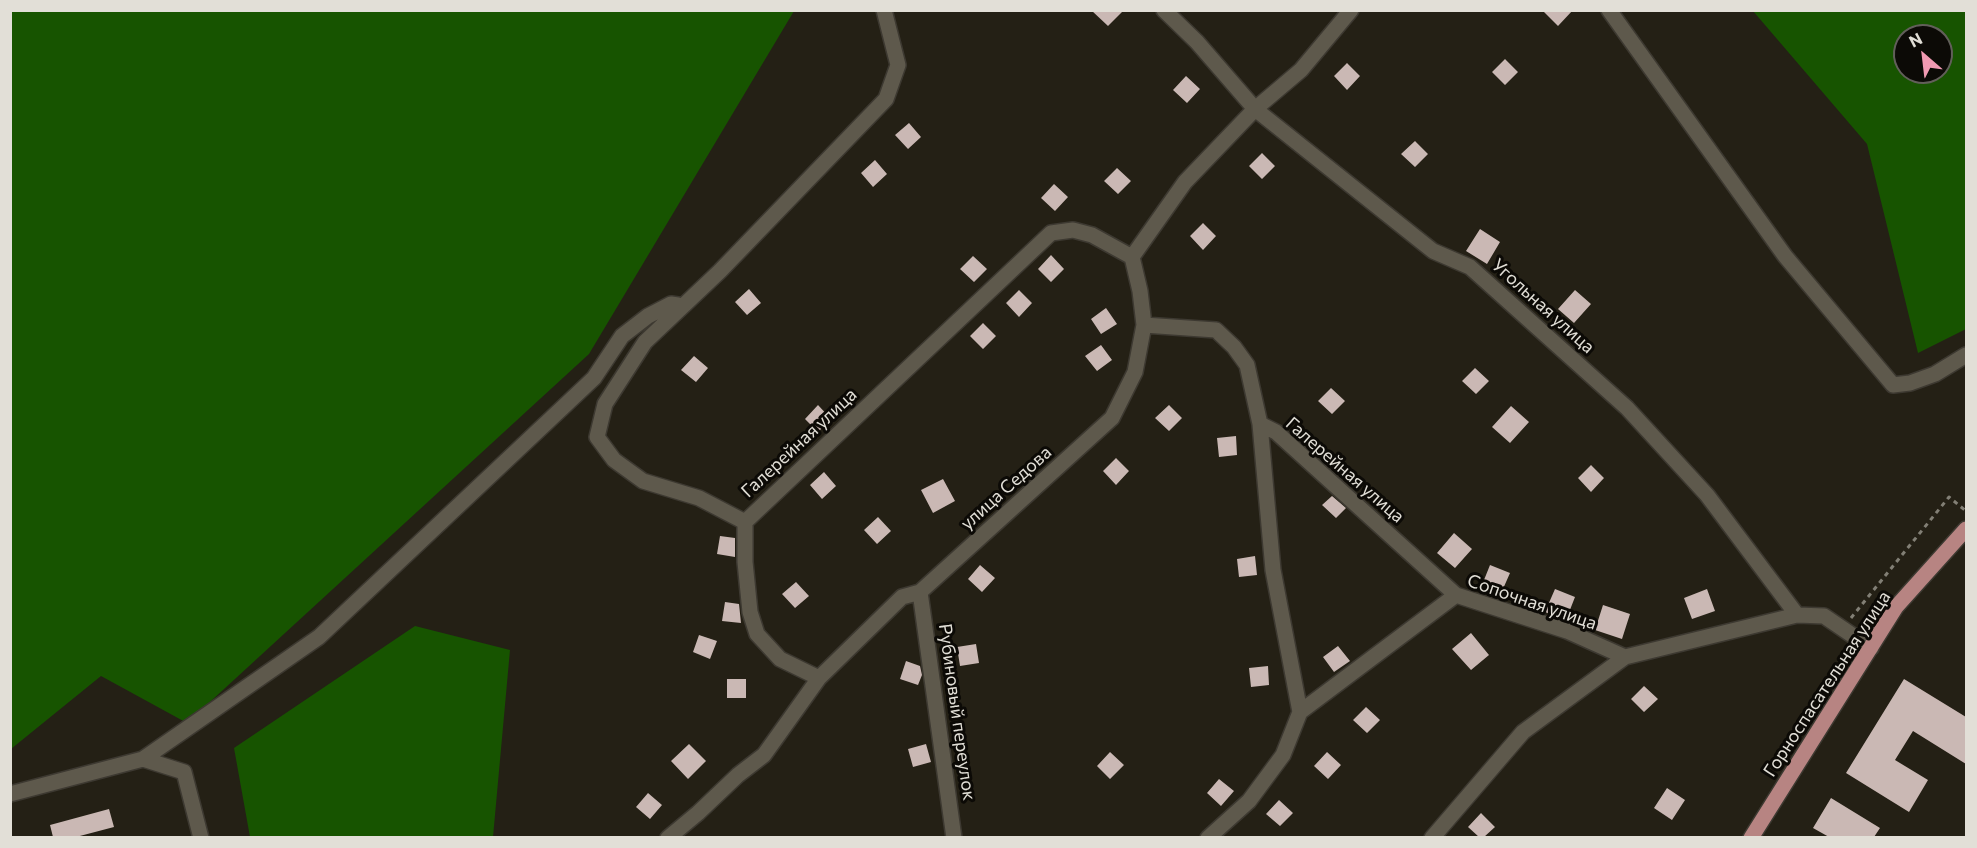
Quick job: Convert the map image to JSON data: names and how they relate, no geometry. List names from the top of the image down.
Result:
{
  "streets": {
    "main road": ["Горноспасательная улица"],
    "street": [
      "Угольная улица",
      "Галерейная улица",
      "улица Седова",
      "Сопочная улица",
      "Рубиновый переулок"
    ]
  },
  "crossings": [
    ["Галерейная улица", "улица Седова"],
    ["Галерейная улица", "Сопочная улица"],
    ["улица Седова", "Рубиновый переулок"]
  ],
  "north": "top left"
}
